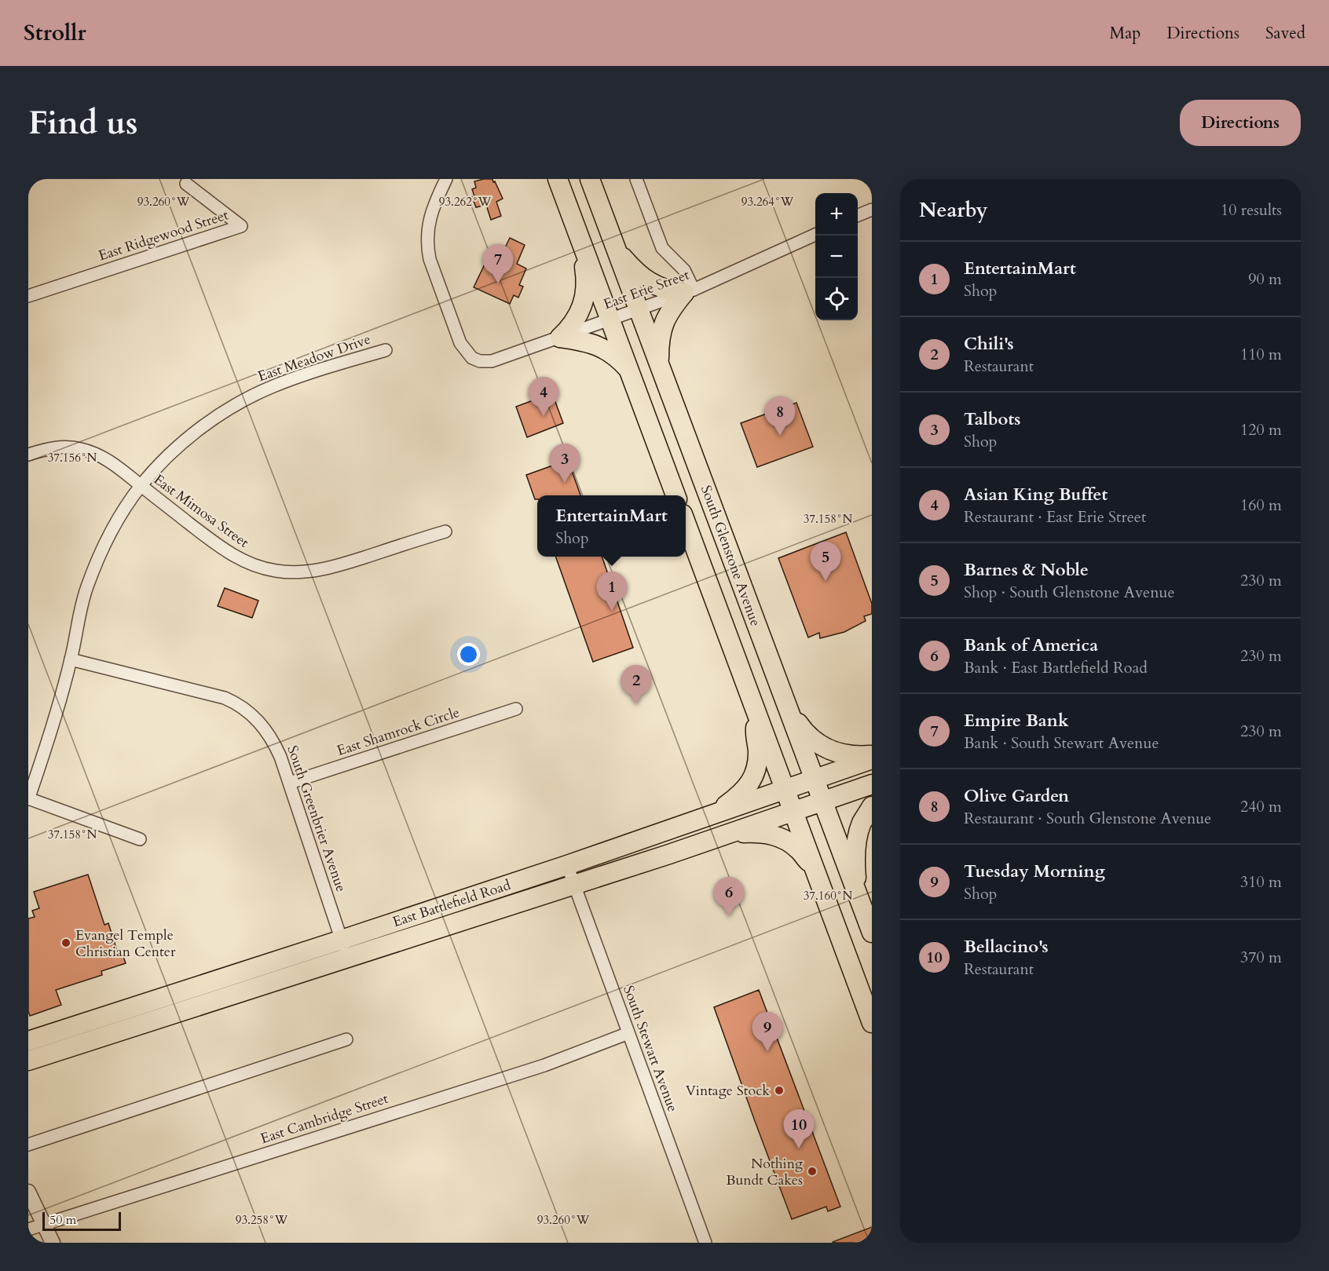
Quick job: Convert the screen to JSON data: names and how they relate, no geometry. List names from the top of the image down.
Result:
{
  "streets": {
    "main road": ["South Glenstone Avenue", "East Battlefield Road"],
    "street": [
      "East Ridgewood Street",
      "East Erie Street",
      "East Meadow Drive",
      "East Mimosa Street",
      "East Shamrock Circle",
      "South Greenbrier Avenue",
      "South Stewart Avenue",
      "East Cambridge Street"
    ]
  },
  "crossings": [
    ["East Erie Street", "South Glenstone Avenue"],
    ["East Meadow Drive", "East Mimosa Street"],
    ["East Meadow Drive", "South Greenbrier Avenue"],
    ["South Glenstone Avenue", "East Battlefield Road"],
    ["East Shamrock Circle", "South Greenbrier Avenue"],
    ["South Greenbrier Avenue", "East Battlefield Road"],
    ["East Battlefield Road", "South Stewart Avenue"],
    ["South Stewart Avenue", "East Cambridge Street"]
  ],
  "places": ["Evangel Temple Christian Center", "Vintage Stock", "Nothing Bundt Cakes"],
  "scale_bar": "50 m",
  "page": {
    "header": "Strollr",
    "nav": ["Map", "Directions", "Saved"],
    "buttons": "Directions",
    "title": "Find us",
    "heading": ["Nearby", "10 results"],
    "map_buttons": ["+", "−"],
    "list": [
      {
        "mark": "1",
        "name": "EntertainMart",
        "note": "Shop",
        "value": "90 m"
      },
      {
        "mark": "2",
        "name": "Chili's",
        "note": "Restaurant",
        "value": "110 m"
      },
      {
        "mark": "3",
        "name": "Talbots",
        "note": "Shop",
        "value": "120 m"
      },
      {
        "mark": "4",
        "name": "Asian King Buffet",
        "note": "Restaurant · East Erie Street",
        "value": "160 m"
      },
      {
        "mark": "5",
        "name": "Barnes & Noble",
        "note": "Shop · South Glenstone Avenue",
        "value": "230 m"
      },
      {
        "mark": "6",
        "name": "Bank of America",
        "note": "Bank · East Battlefield Road",
        "value": "230 m"
      },
      {
        "mark": "7",
        "name": "Empire Bank",
        "note": "Bank · South Stewart Avenue",
        "value": "230 m"
      },
      {
        "mark": "8",
        "name": "Olive Garden",
        "note": "Restaurant · South Glenstone Avenue",
        "value": "240 m"
      },
      {
        "mark": "9",
        "name": "Tuesday Morning",
        "note": "Shop",
        "value": "310 m"
      },
      {
        "mark": "10",
        "name": "Bellacino's",
        "note": "Restaurant",
        "value": "370 m"
      }
    ],
    "pins": [
      "7",
      "4",
      "8",
      "3",
      "5",
      "1",
      "2",
      "6",
      "9",
      "10"
    ],
    "popup": ["EntertainMart", "Shop"],
    "scale": "50 m"
  },
  "coordinates": [
    "93.260°W",
    "93.262°W",
    "93.264°W",
    "37.156°N",
    "37.158°N",
    "37.160°N",
    "93.258°W"
  ]
}
